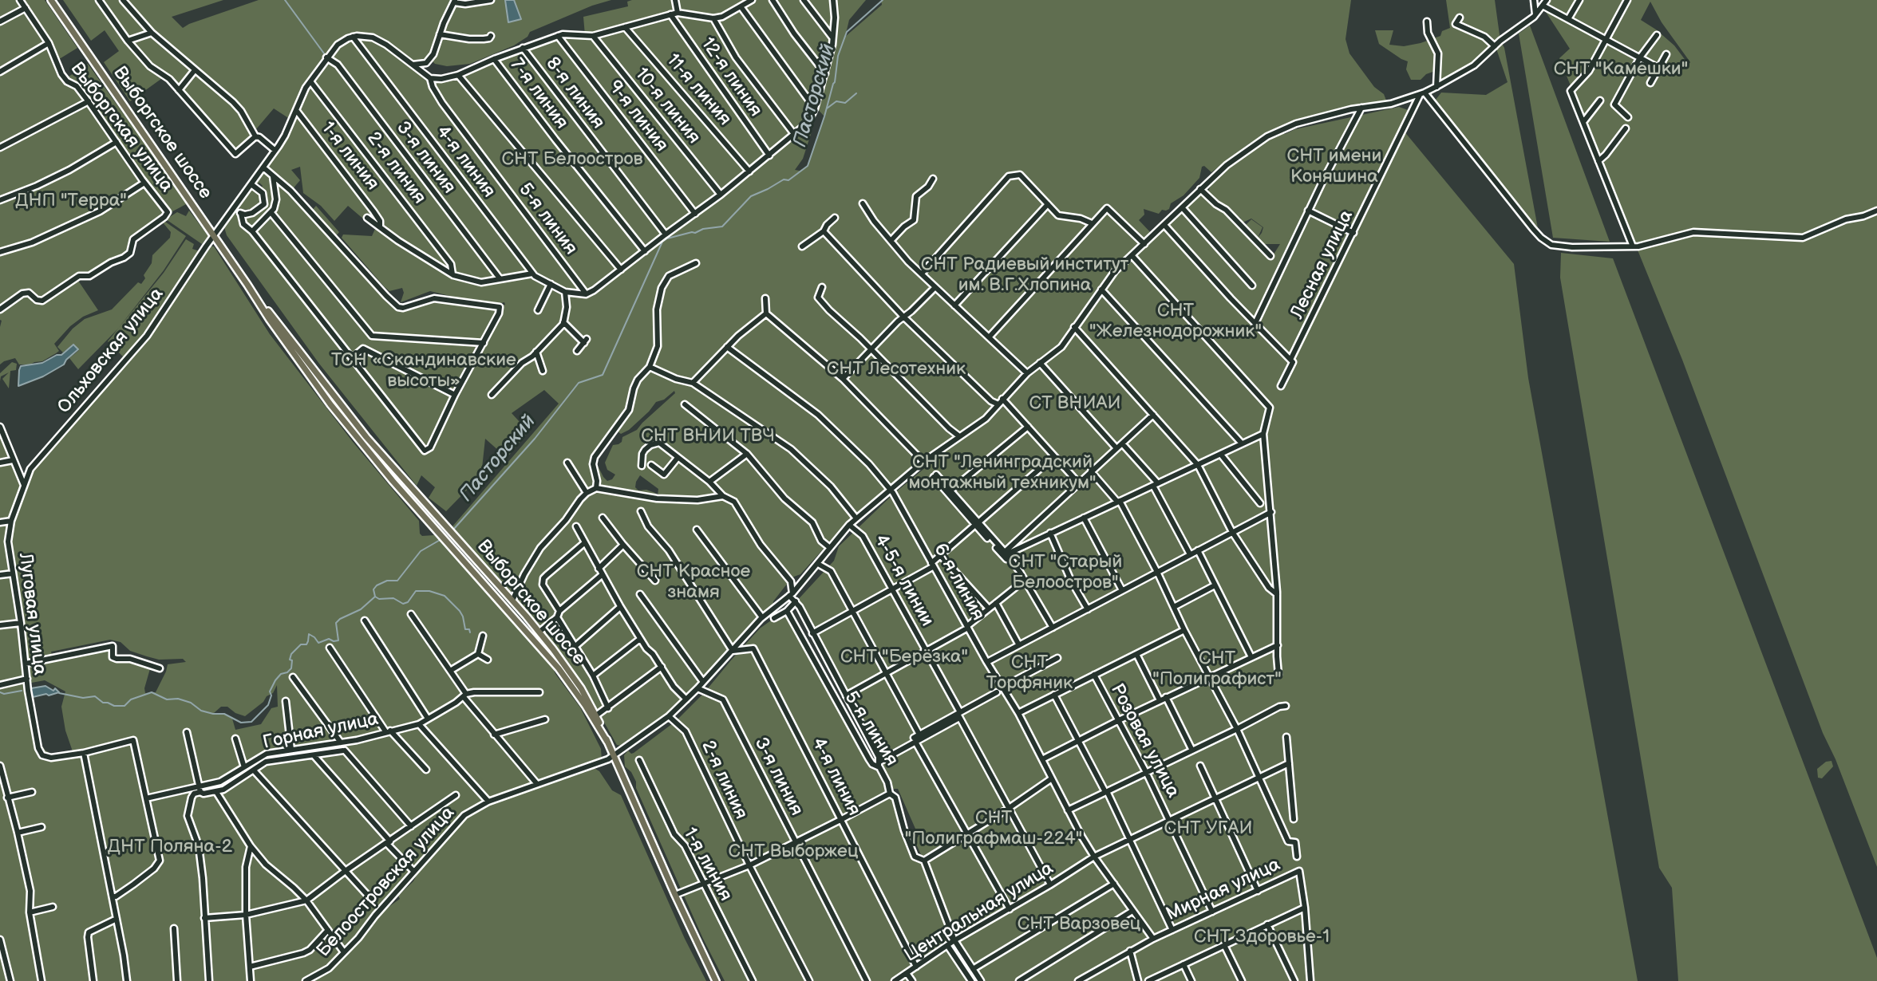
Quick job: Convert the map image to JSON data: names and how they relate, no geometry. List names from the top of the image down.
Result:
{
  "streets": {
    "main road": ["Выборгское шоссе"],
    "street": [
      "12-я линия",
      "11-я линия",
      "8-я линия",
      "7-я линия",
      "10-я линия",
      "9-я линия",
      "Выборгская улица",
      "1-я линия",
      "3-я линия",
      "4-я линия",
      "2-я линия",
      "5-я линия",
      "Лесная улица",
      "Ольховская улица",
      "4-5-я линии",
      "6-я линия",
      "Луговая улица",
      "Горная улица",
      "Розовая улица",
      "Белоостровская улица",
      "Мирная улица",
      "Центральная улица"
    ]
  },
  "crossings": [
    ["Выборгское шоссе", "Ольховская улица"],
    ["Выборгское шоссе", "Белоостровская улица"],
    ["1-я линия", "Ольховская улица"],
    ["3-я линия", "Ольховская улица"],
    ["3-я линия", "Белоостровская улица"],
    ["4-я линия", "Ольховская улица"],
    ["4-я линия", "Белоостровская улица"],
    ["4-я линия", "Центральная улица"],
    ["2-я линия", "Ольховская улица"],
    ["2-я линия", "Белоостровская улица"],
    ["Лесная улица", "Белоостровская улица"],
    ["Ольховская улица", "Луговая улица"],
    ["4-5-я линии", "Белоостровская улица"],
    ["6-я линия", "Белоостровская улица"],
    ["Розовая улица", "Мирная улица"],
    ["Розовая улица", "Центральная улица"]
  ],
  "water": ["Пасторский"],
  "parks": [
    "СНТ \"Камешки\"",
    "СНТ имени Коняшина",
    "СНТ Белоостров",
    "ДНП \"Терра\"",
    "СНТ Радиевый институт им. В.Г.Хлопина",
    "СНТ \"Железнодорожник\"",
    "ТСН «Скандинавские высоты»",
    "СНТ Лесотехник",
    "СТ ВНИАИ",
    "СНТ ВНИИ ТВЧ",
    "СНТ \"Ленинградский монтажный техникум\"",
    "СНТ \"Старый Белоостров\"",
    "СНТ Красное знамя",
    "СНТ \"Берёзка\"",
    "СНТ \"Полиграфист\"",
    "СНТ Торфяник",
    "СНТ \"Полиграфмаш-224\"",
    "СНТ УГАИ",
    "ДНТ Поляна-2",
    "СНТ Выборжец",
    "СНТ Варзовец",
    "СНТ Здоровье-1"
  ]
}
